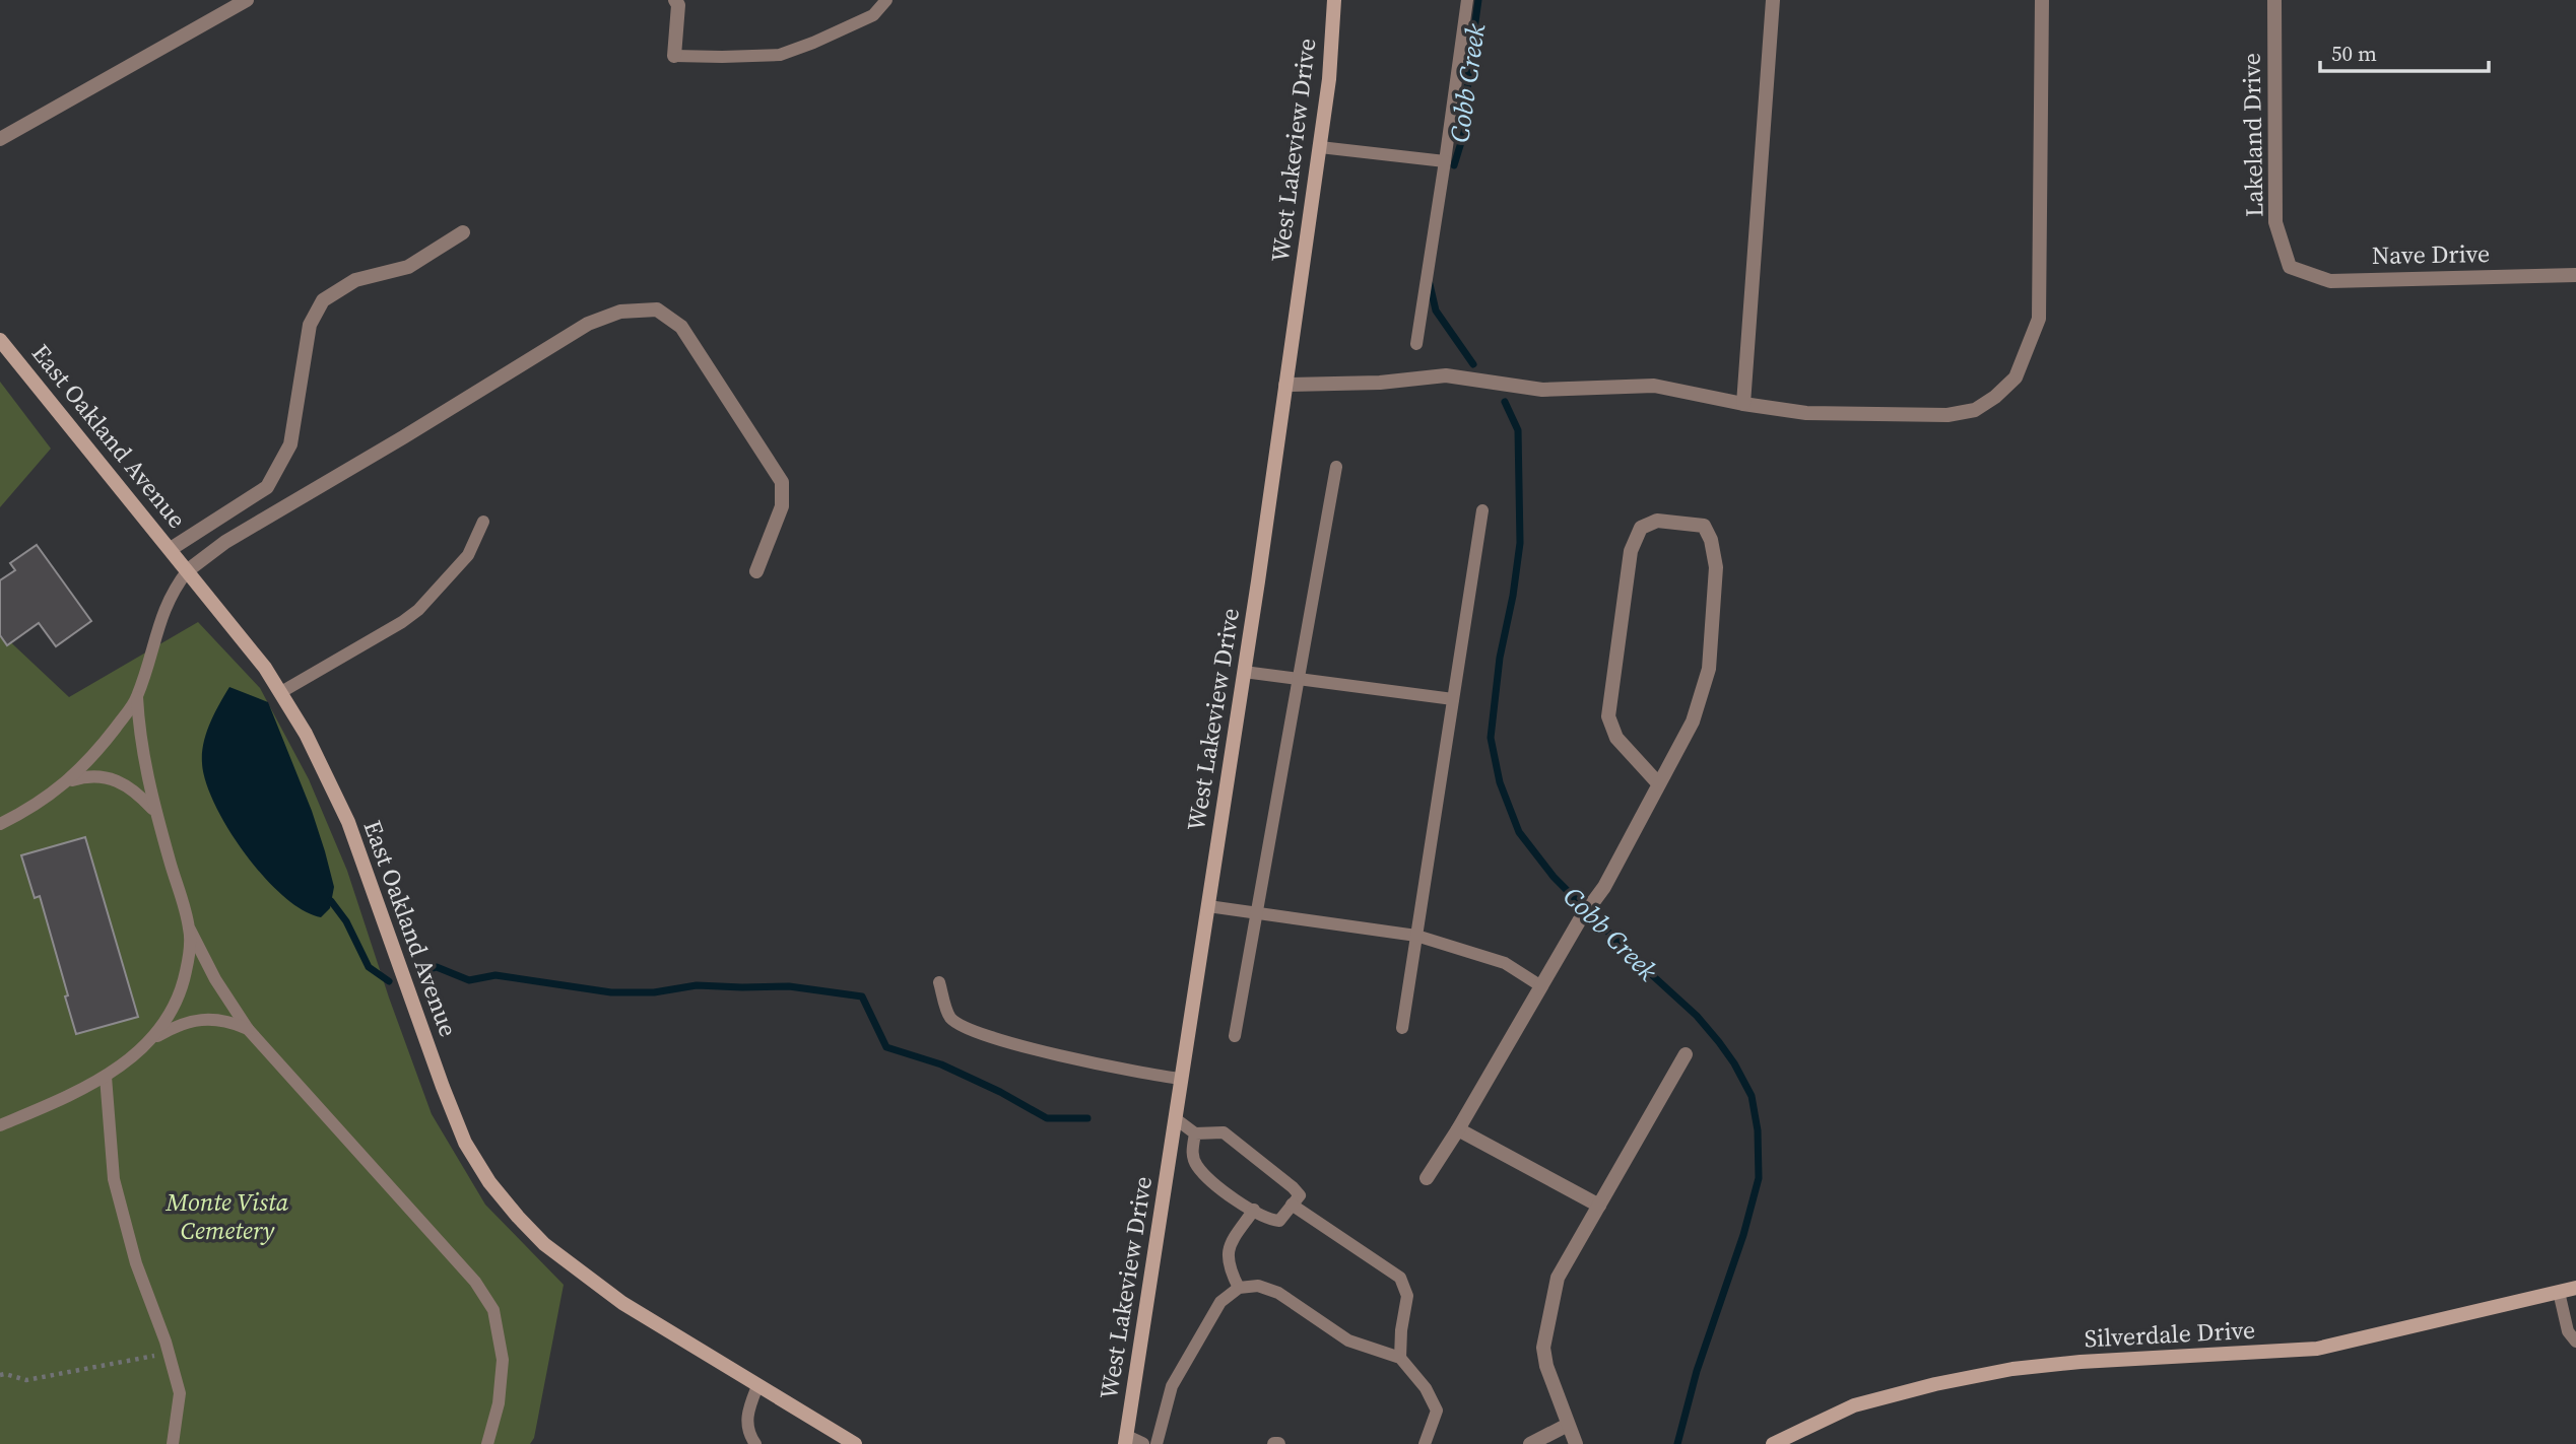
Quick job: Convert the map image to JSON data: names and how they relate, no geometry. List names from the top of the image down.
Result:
{
  "streets": {
    "street": [
      "Lakeland Drive",
      "West Lakeview Drive",
      "Nave Drive",
      "East Oakland Avenue",
      "Silverdale Drive"
    ]
  },
  "crossings": [
    ["Lakeland Drive", "Nave Drive"]
  ],
  "water": ["Cobb Creek"],
  "parks": ["Monte Vista Cemetery"],
  "scale_bar": "50 m"
}
